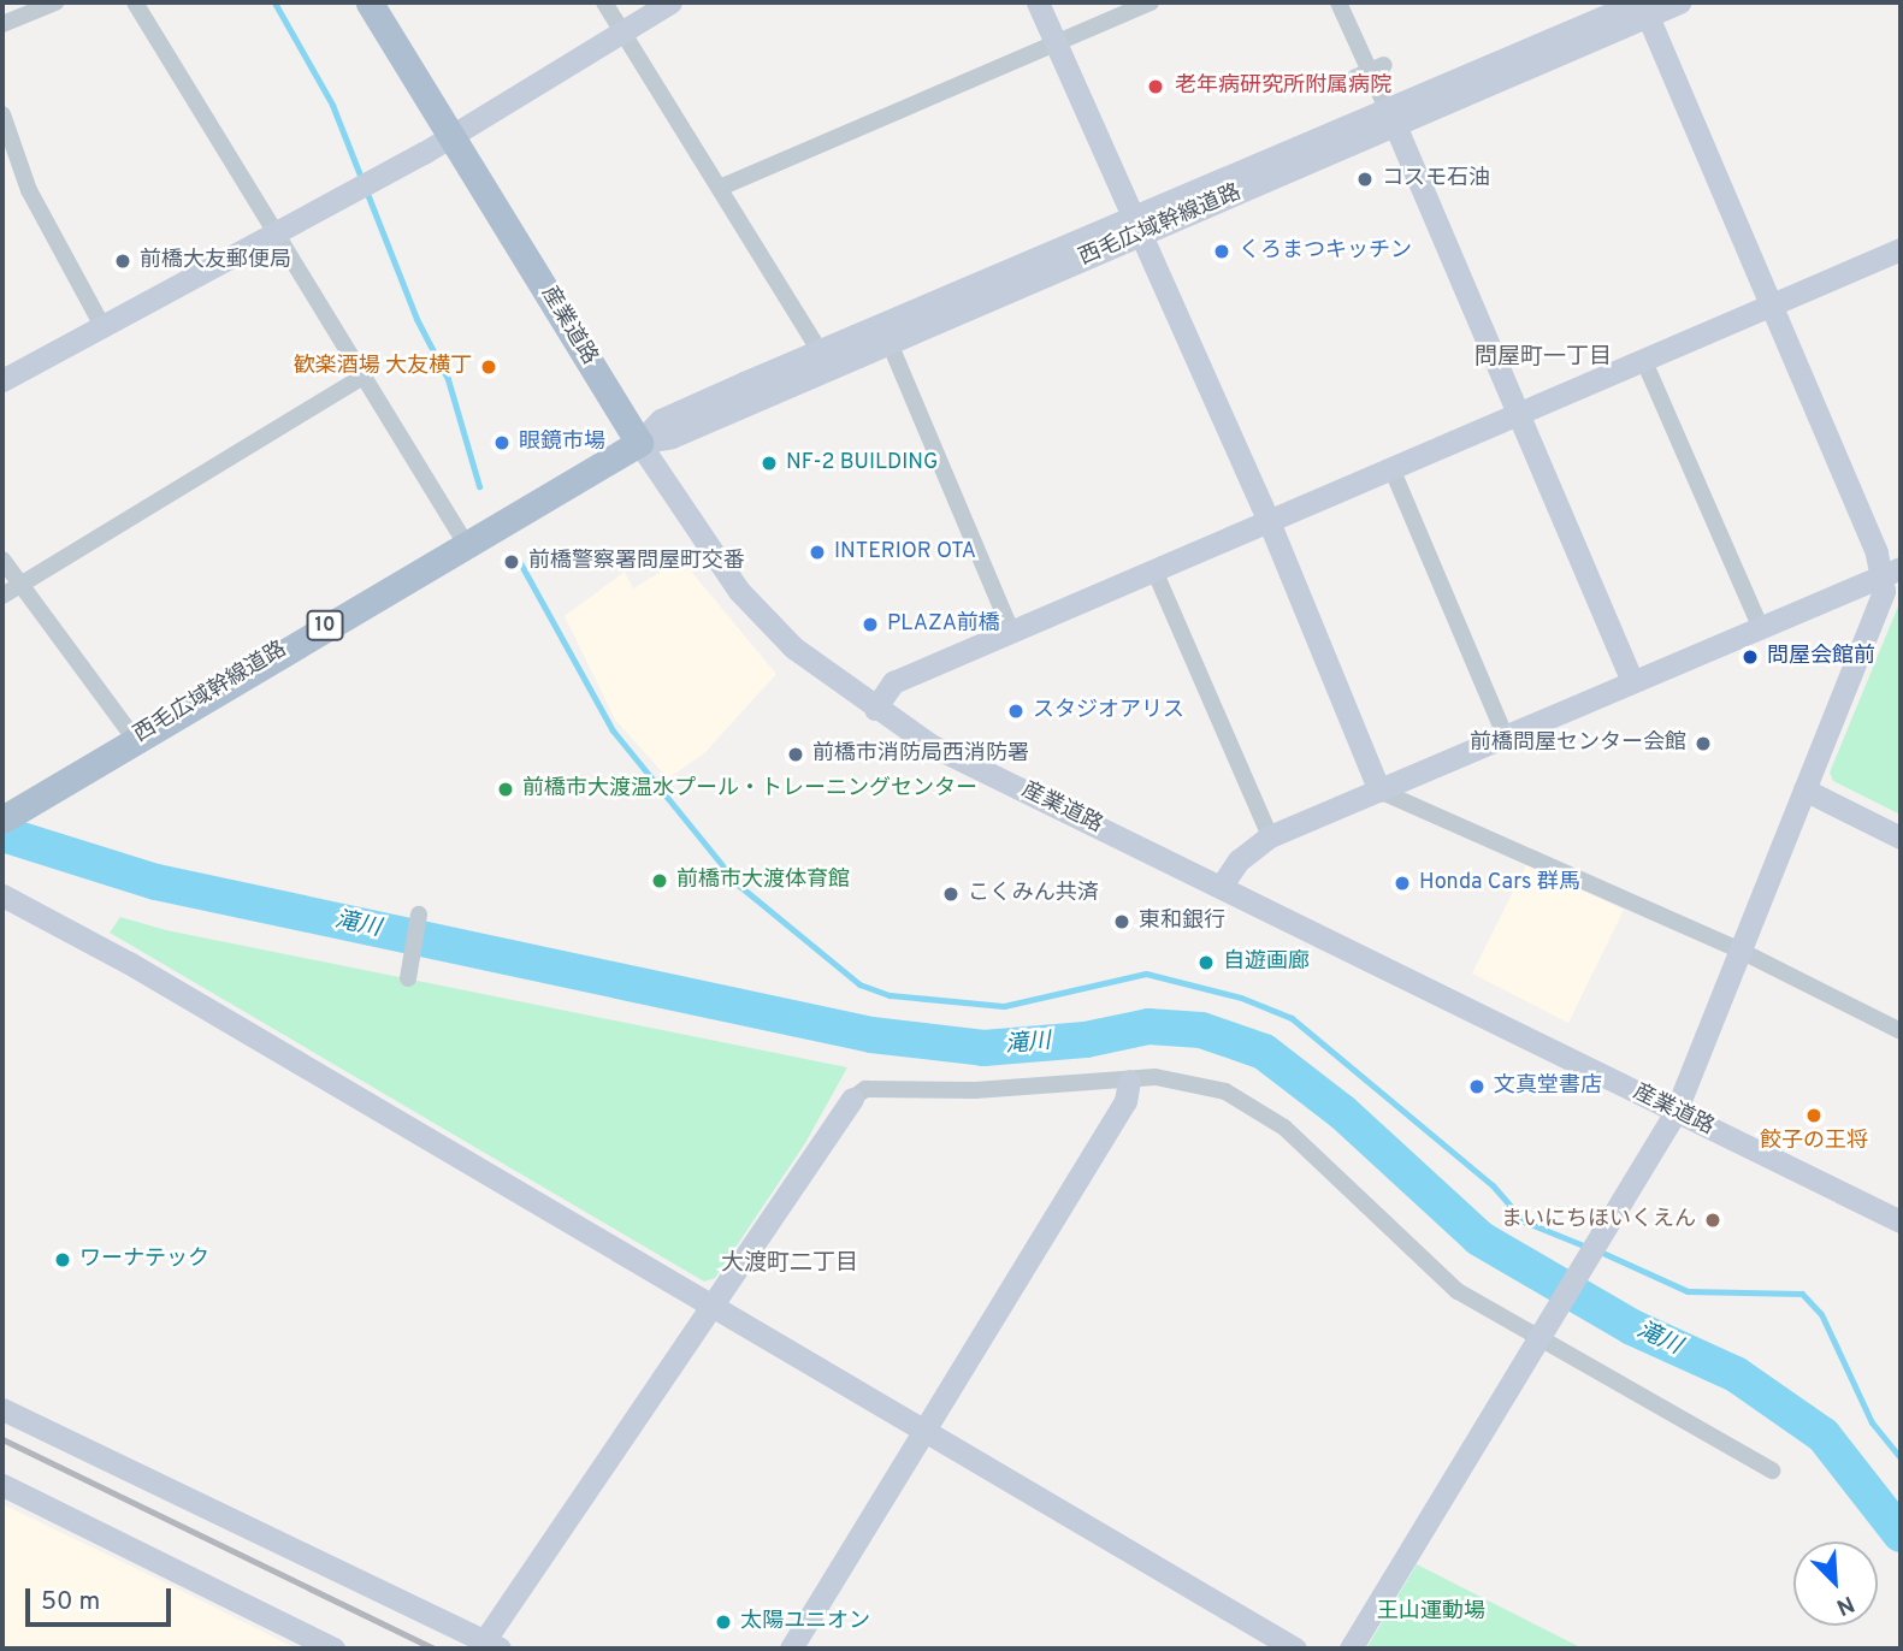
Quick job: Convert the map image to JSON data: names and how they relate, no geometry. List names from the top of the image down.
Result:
{
  "streets": {
    "main road": ["西毛広域幹線道路", "産業道路", "10"]
  },
  "crossings": [
    ["西毛広域幹線道路", "産業道路"]
  ],
  "districts": ["問屋町一丁目", "大渡町二丁目"],
  "water": ["滝川"],
  "parks": ["王山運動場"],
  "places": [
    "老年病研究所附属病院",
    "コスモ石油",
    "くろまつキッチン",
    "前橋大友郵便局",
    "歓楽酒場 大友横丁",
    "眼鏡市場",
    "NF-2 BUILDING",
    "INTERIOR OTA",
    "前橋警察署問屋町交番",
    "PLAZA前橋",
    "問屋会館前",
    "スタジオアリス",
    "前橋問屋センター会館",
    "前橋市消防局西消防署",
    "前橋市大渡温水プール・トレーニングセンター",
    "前橋市大渡体育館",
    "Honda Cars 群馬",
    "こくみん共済",
    "東和銀行",
    "自遊画廊",
    "文真堂書店",
    "餃子の王将",
    "まいにちほいくえん",
    "ワーナテック",
    "太陽ユニオン"
  ],
  "scale_bar": "50 m",
  "north": "bottom right"
}
